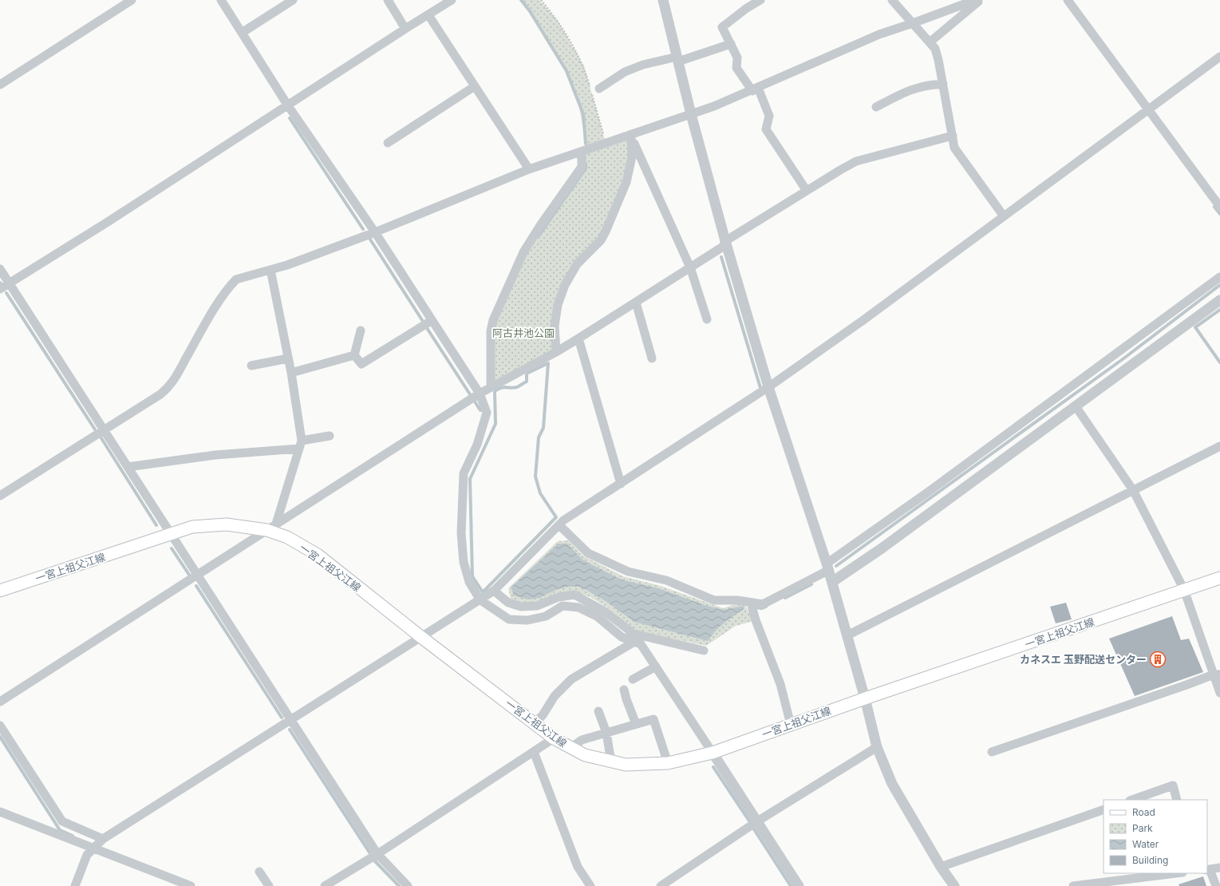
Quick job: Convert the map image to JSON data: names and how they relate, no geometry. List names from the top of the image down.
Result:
{
  "streets": {
    "main road": ["一宮上祖父江線"]
  },
  "parks": ["阿古井池公園"],
  "places": {
    "building": ["カネスエ 玉野配送センター"]
  },
  "legend": [
    "Road",
    "Park",
    "Water",
    "Building"
  ]
}
